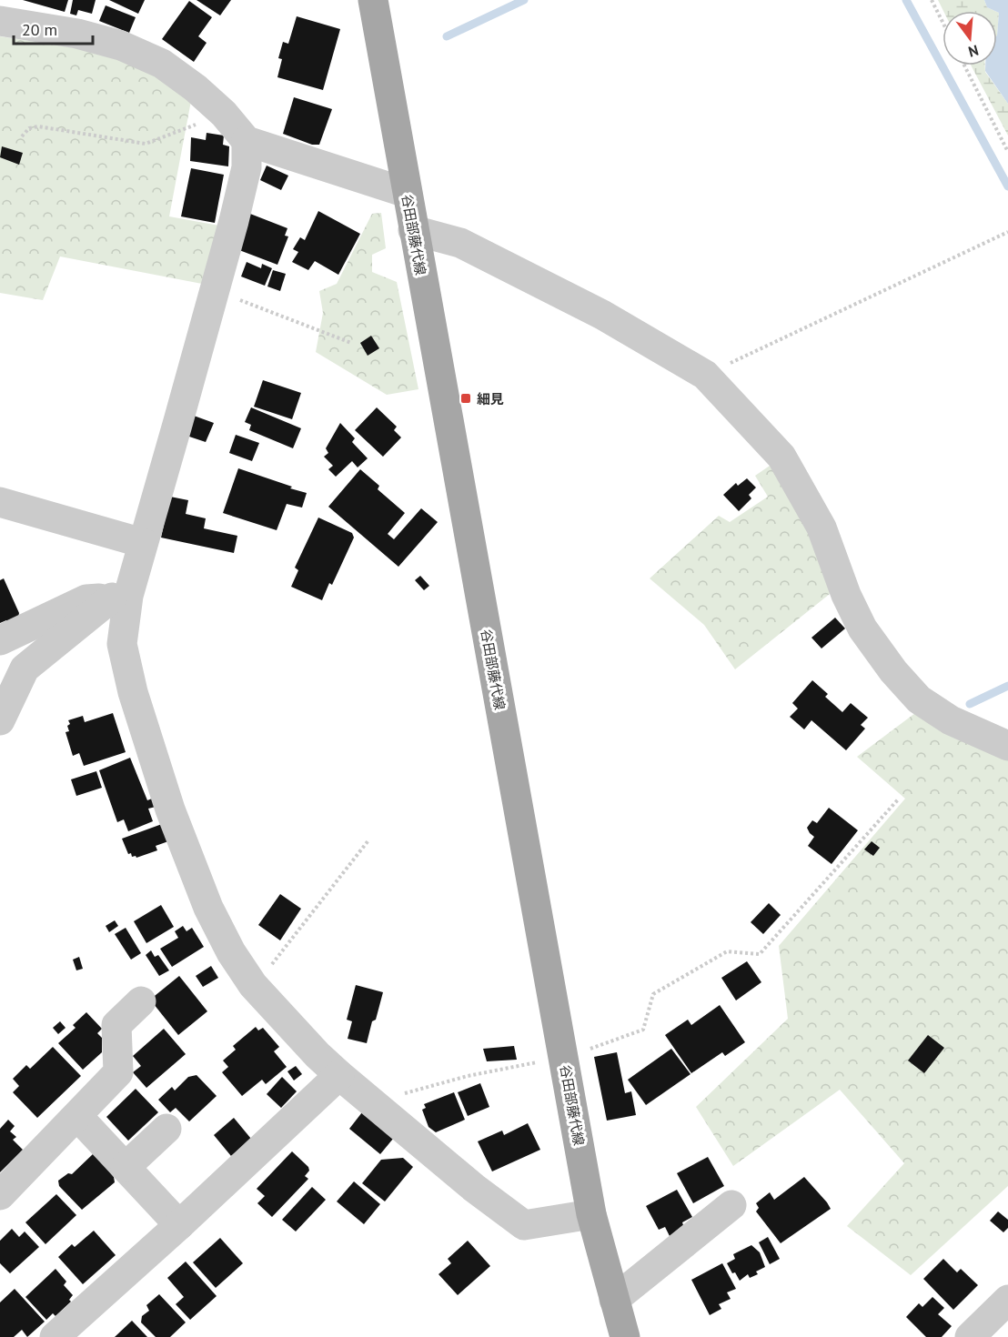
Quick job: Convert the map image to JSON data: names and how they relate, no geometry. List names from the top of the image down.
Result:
{
  "streets": {
    "main road": ["谷田部藤代線"]
  },
  "places": {
    "transit": ["細見"]
  },
  "scale_bar": "20 m",
  "north": "bottom"
}
